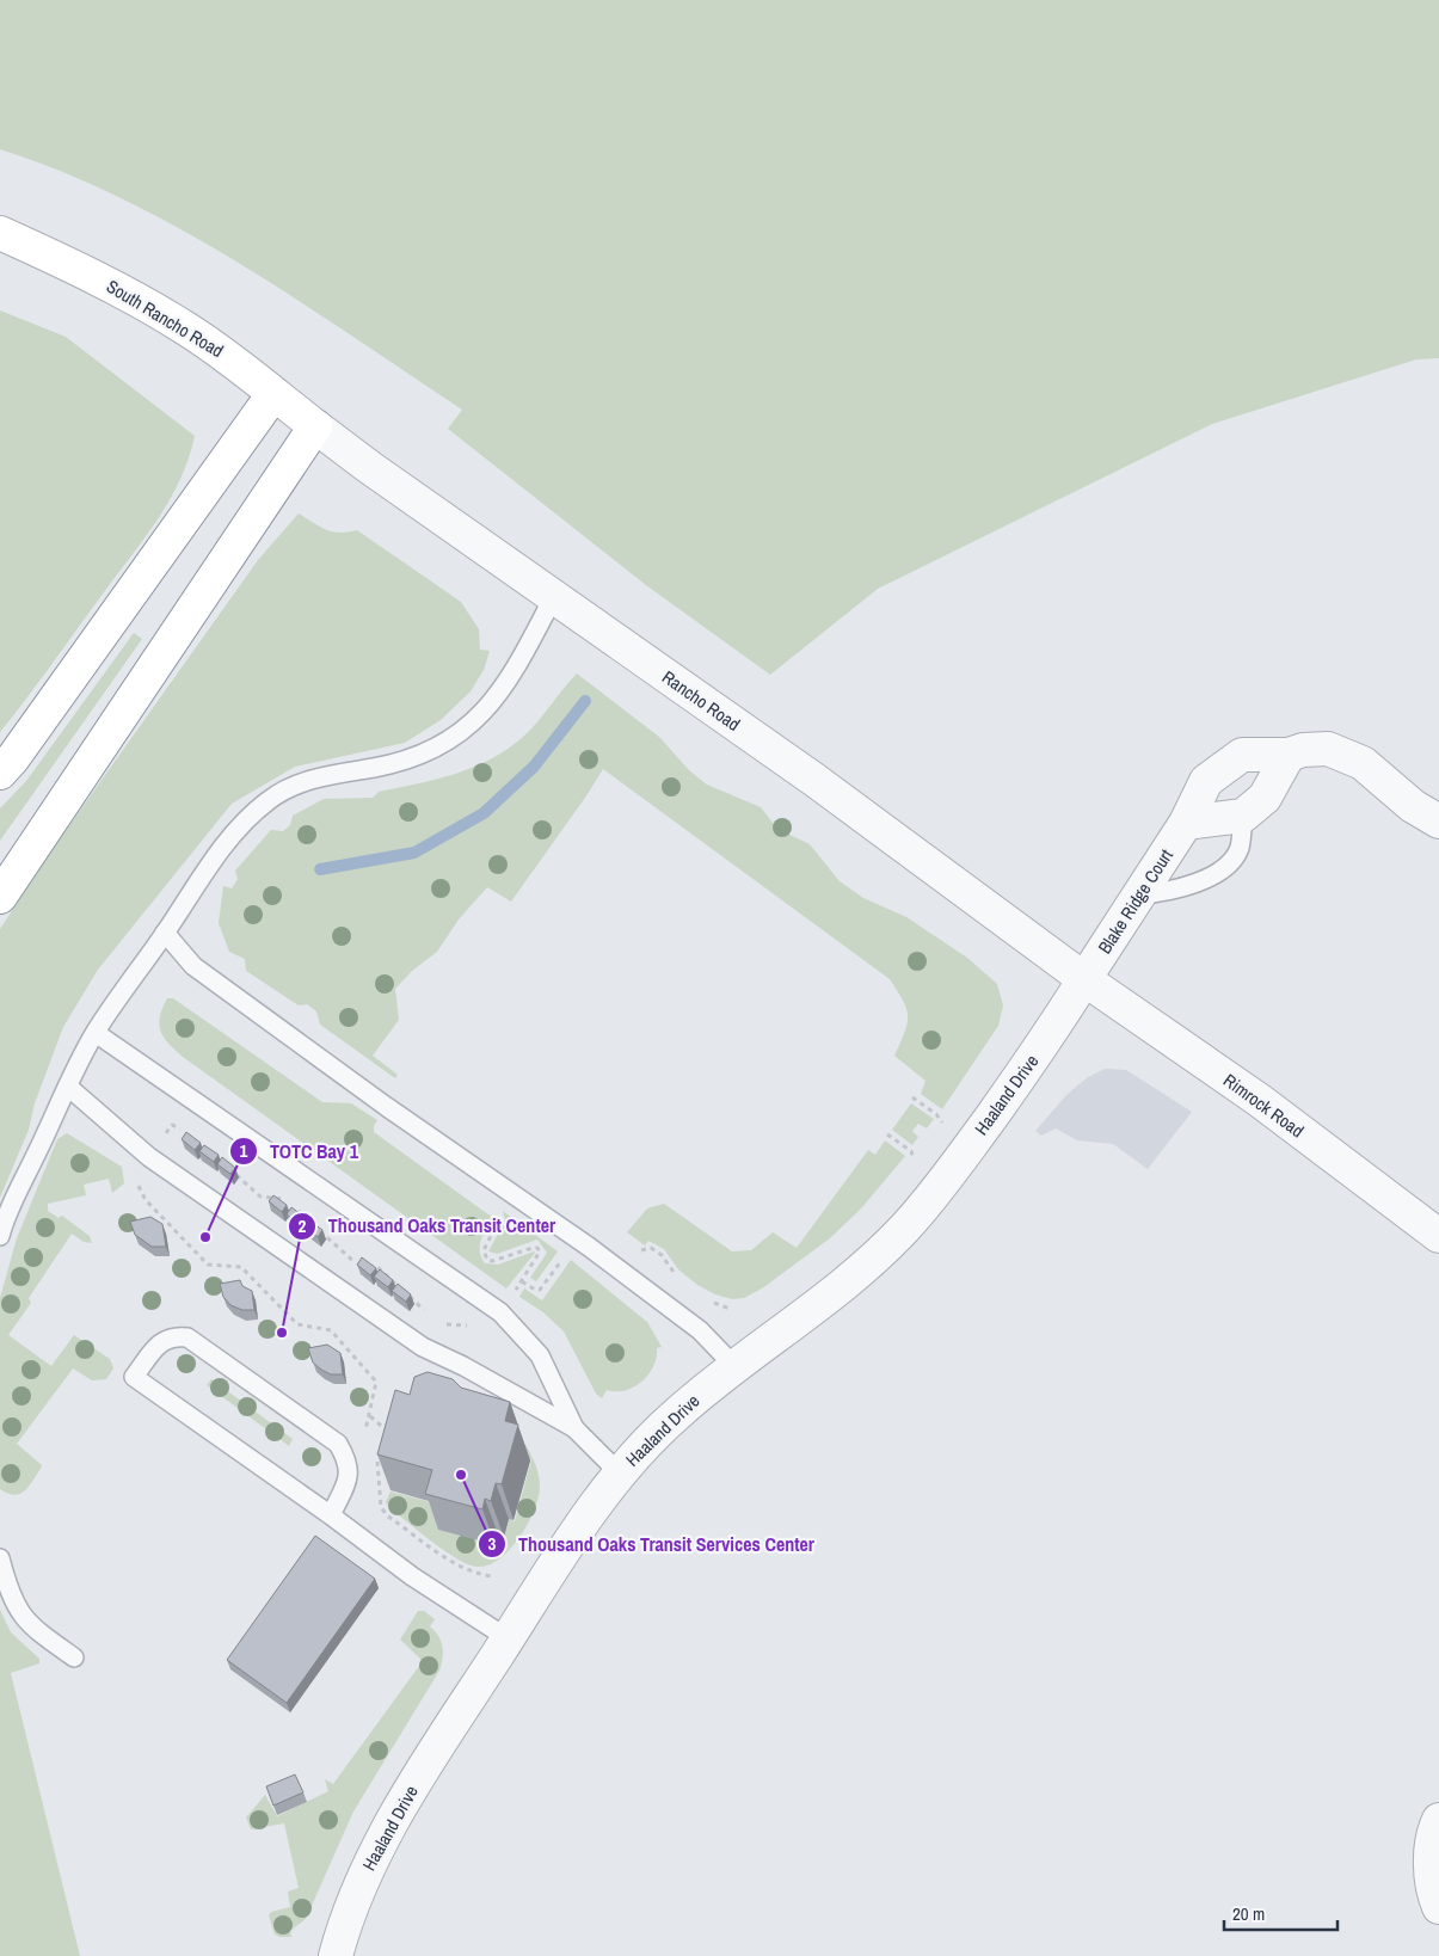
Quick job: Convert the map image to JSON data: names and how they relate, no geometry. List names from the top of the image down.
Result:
{
  "streets": {
    "main road": ["South Rancho Road"],
    "street": [
      "Rancho Road",
      "Blake Ridge Court",
      "Haaland Drive",
      "Rimrock Road"
    ]
  },
  "crossings": [
    ["South Rancho Road", "Rancho Road"],
    ["Rancho Road", "Blake Ridge Court"],
    ["Rancho Road", "Haaland Drive"],
    ["Rancho Road", "Rimrock Road"],
    ["Blake Ridge Court", "Haaland Drive"],
    ["Blake Ridge Court", "Rimrock Road"],
    ["Haaland Drive", "Rimrock Road"]
  ],
  "places": ["TOTC Bay 1", "Thousand Oaks Transit Center", "Thousand Oaks Transit Services Center"],
  "scale_bar": "20 m"
}
